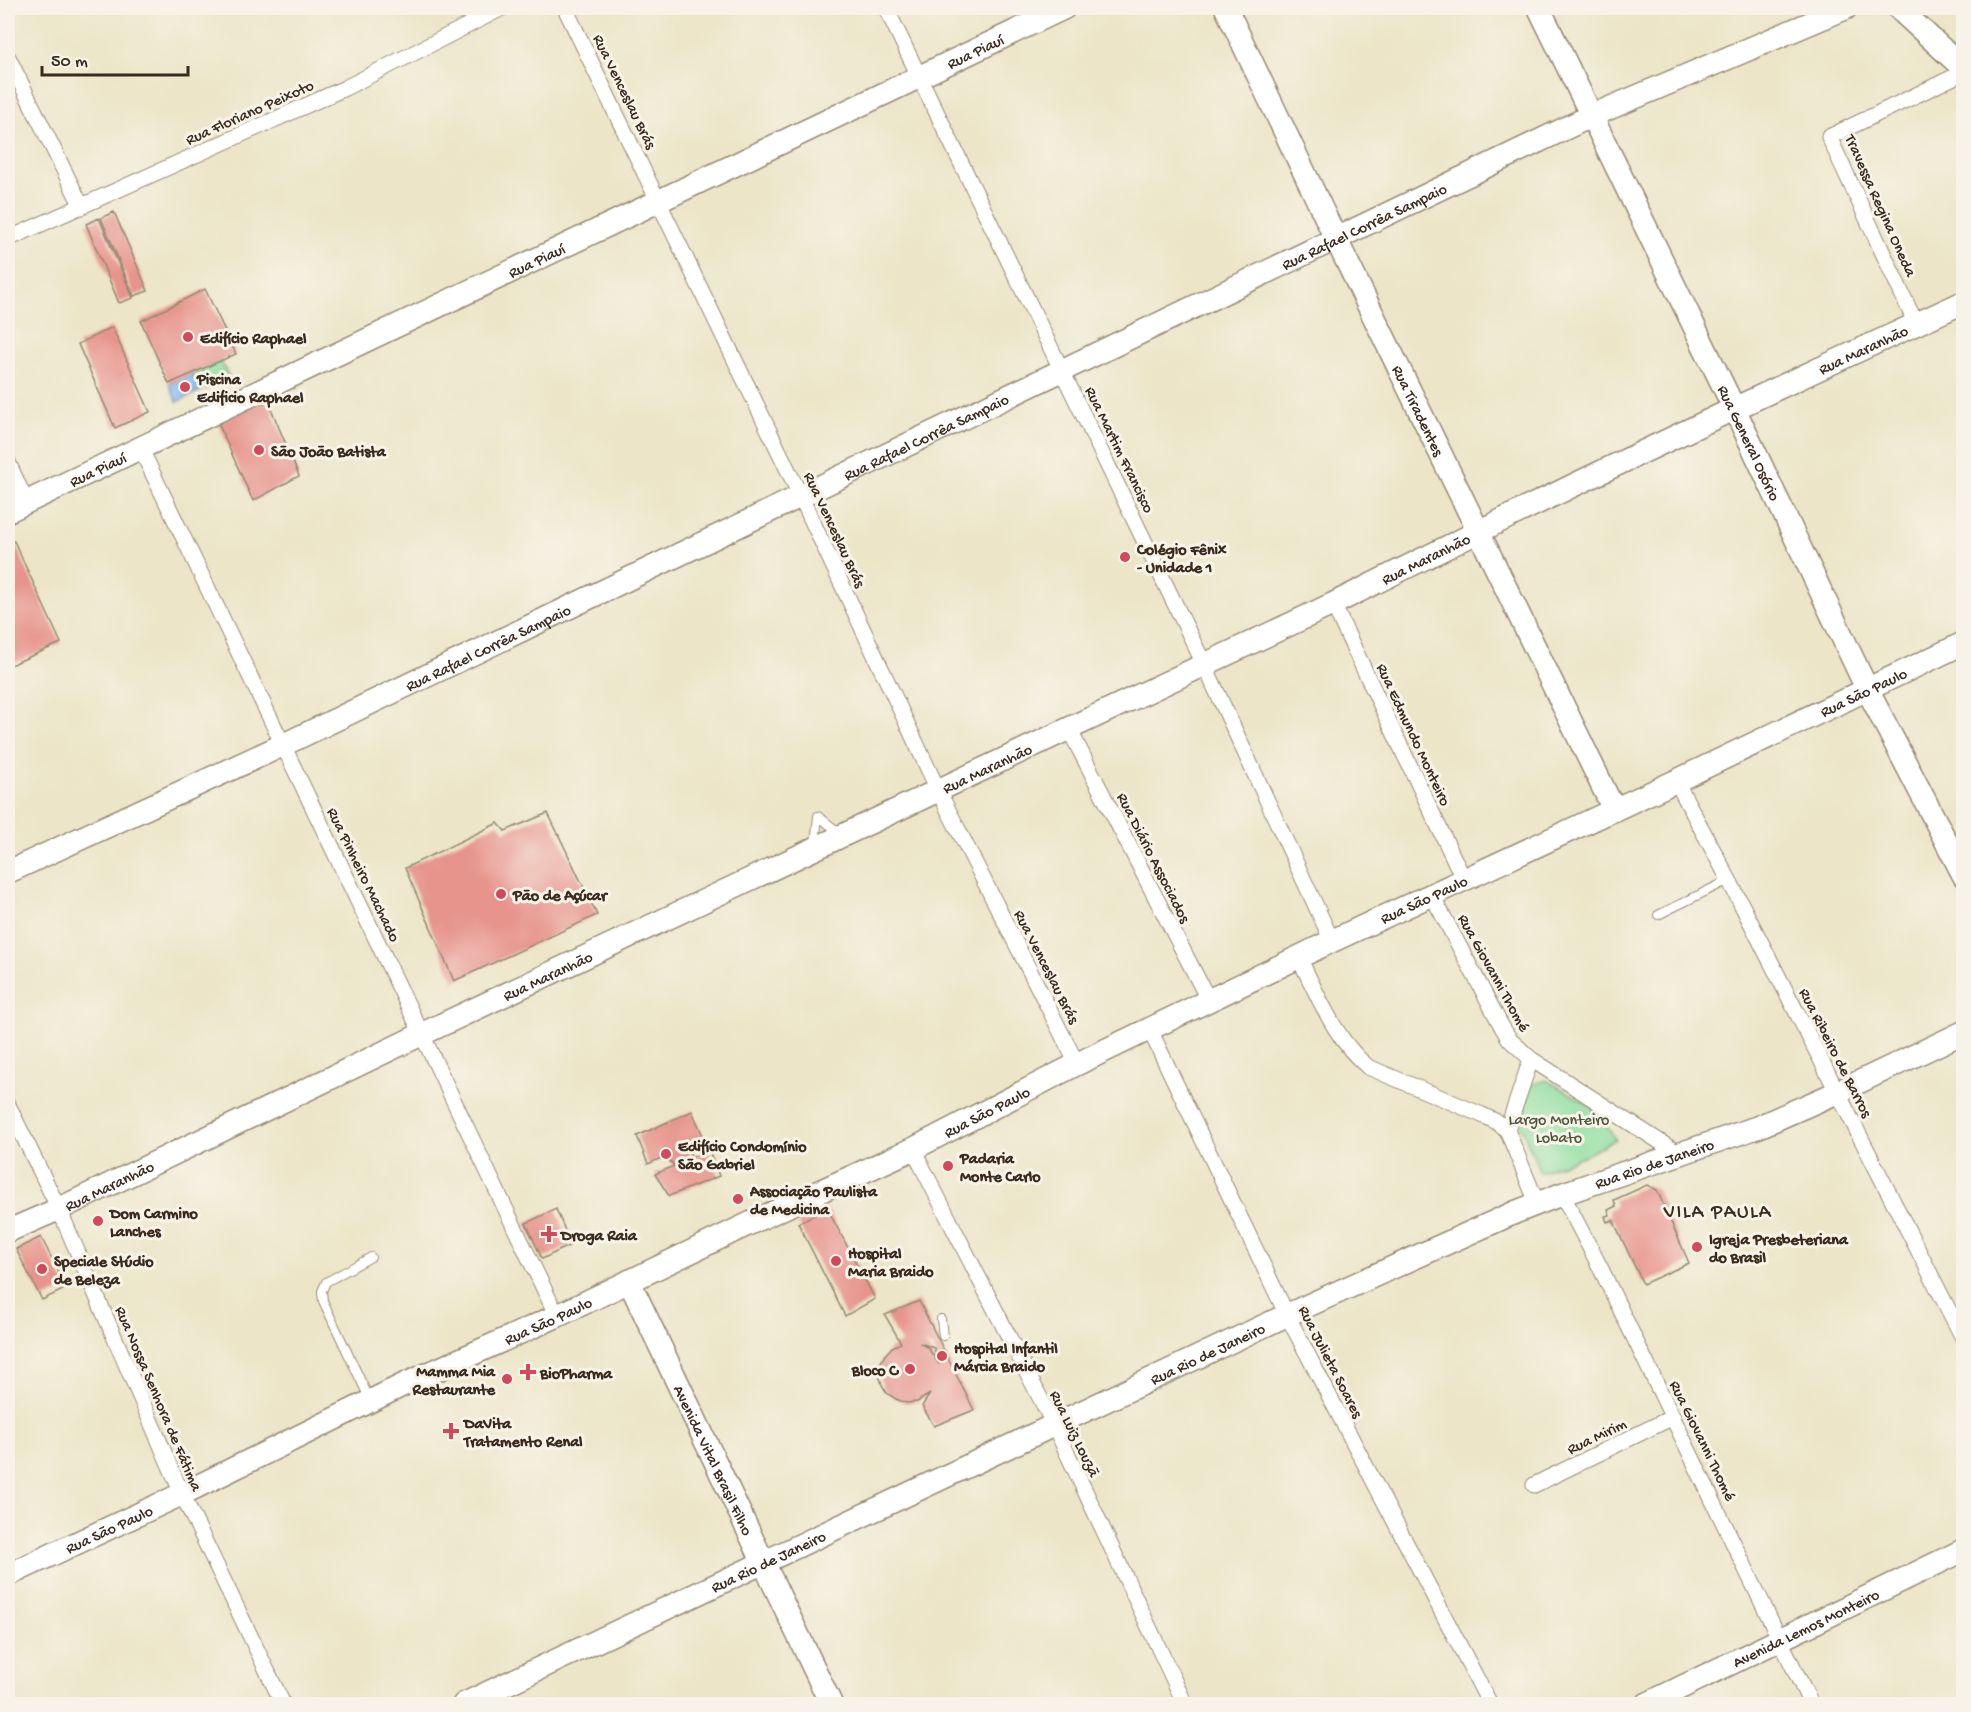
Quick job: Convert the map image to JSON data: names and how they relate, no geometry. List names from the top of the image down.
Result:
{
  "streets": {
    "street": [
      "Rua Piauí",
      "Rua Venceslau Brás",
      "Rua Floriano Peixoto",
      "Travessa Regina Oneda",
      "Rua Rafael Corrêa Sampaio",
      "Rua Maranhão",
      "Rua Tiradentes",
      "Rua General Osório",
      "Rua Martim Francisco",
      "Rua São Paulo",
      "Rua Edmundo Monteiro",
      "Rua Diário Associados",
      "Rua Pinheiro Machado",
      "Rua Giovanni Thomé",
      "Rua Ribeiro de Barros",
      "Rua Rio de Janeiro",
      "Rua Julieta Soares",
      "Rua Nossa Senhora de Fátima",
      "Rua Luiz Louzã",
      "Rua Mirim",
      "Avenida Vital Brasil Filho",
      "Avenida Lemos Monteiro"
    ]
  },
  "crossings": [
    ["Rua Piauí", "Rua Venceslau Brás"],
    ["Rua Piauí", "Rua Martim Francisco"],
    ["Rua Piauí", "Rua Pinheiro Machado"],
    ["Rua Venceslau Brás", "Rua Rafael Corrêa Sampaio"],
    ["Rua Venceslau Brás", "Rua Maranhão"],
    ["Rua Venceslau Brás", "Rua São Paulo"],
    ["Travessa Regina Oneda", "Rua Maranhão"],
    ["Rua Rafael Corrêa Sampaio", "Rua Tiradentes"],
    ["Rua Rafael Corrêa Sampaio", "Rua General Osório"],
    ["Rua Rafael Corrêa Sampaio", "Rua Martim Francisco"],
    ["Rua Rafael Corrêa Sampaio", "Rua Pinheiro Machado"],
    ["Rua Maranhão", "Rua Tiradentes"],
    ["Rua Maranhão", "Rua General Osório"],
    ["Rua Maranhão", "Rua Martim Francisco"],
    ["Rua Maranhão", "Rua Edmundo Monteiro"],
    ["Rua Maranhão", "Rua Diário Associados"],
    ["Rua Maranhão", "Rua Pinheiro Machado"],
    ["Rua Maranhão", "Rua Nossa Senhora de Fátima"],
    ["Rua Tiradentes", "Rua São Paulo"],
    ["Rua General Osório", "Rua São Paulo"],
    ["Rua Martim Francisco", "Rua São Paulo"],
    ["Rua São Paulo", "Rua Edmundo Monteiro"],
    ["Rua São Paulo", "Rua Diário Associados"],
    ["Rua São Paulo", "Rua Pinheiro Machado"],
    ["Rua São Paulo", "Rua Giovanni Thomé"],
    ["Rua São Paulo", "Rua Ribeiro de Barros"],
    ["Rua São Paulo", "Rua Julieta Soares"],
    ["Rua São Paulo", "Rua Nossa Senhora de Fátima"],
    ["Rua São Paulo", "Rua Luiz Louzã"],
    ["Rua São Paulo", "Avenida Vital Brasil Filho"],
    ["Rua Giovanni Thomé", "Rua Rio de Janeiro"],
    ["Rua Giovanni Thomé", "Rua Mirim"],
    ["Rua Giovanni Thomé", "Avenida Lemos Monteiro"],
    ["Rua Ribeiro de Barros", "Rua Rio de Janeiro"],
    ["Rua Rio de Janeiro", "Rua Julieta Soares"],
    ["Rua Rio de Janeiro", "Rua Luiz Louzã"],
    ["Rua Rio de Janeiro", "Avenida Vital Brasil Filho"]
  ],
  "districts": ["VILA PAULA"],
  "parks": ["Largo Monteiro Lobato"],
  "places": {
    "other": [
      "Edifício Raphael",
      "Piscina Edificio Raphael",
      "São João Batista",
      "Colégio Fênix - Unidade 1",
      "Pão de Açúcar",
      "Edifício Condomínio São Gabriel",
      "Padaria Monte Carlo",
      "Associação Paulista de Medicina",
      "Dom Carmino Lanches",
      "Igreja Presbeteriana do Brasil",
      "Hospital Maria Braido",
      "Speciale Stúdio de Beleza",
      "Hospital Infantil Márcia Braido",
      "Bloco C",
      "Mamma Mia Restaurante"
    ],
    "health": ["Droga Raia", "BioPharma", "DaVita Tratamento Renal"]
  },
  "scale_bar": "50 m"
}
